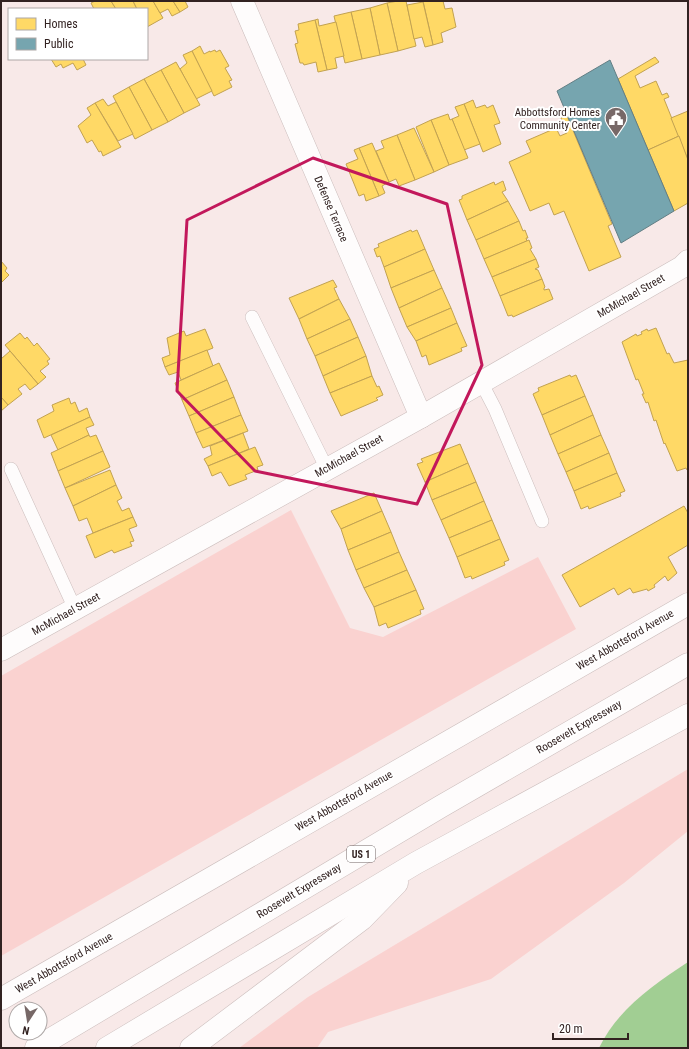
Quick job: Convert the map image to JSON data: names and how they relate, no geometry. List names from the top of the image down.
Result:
{
  "streets": {
    "main road": [
      "Defense Terrace",
      "McMichael Street",
      "West Abbottsford Avenue",
      "Roosevelt Expressway",
      "US 1"
    ]
  },
  "crossings": [
    ["Defense Terrace", "McMichael Street"]
  ],
  "places": {
    "public building": ["Abbottsford Homes Community Center"]
  },
  "legend": ["Homes", "Public"],
  "scale_bar": "20 m",
  "north": "bottom"
}
